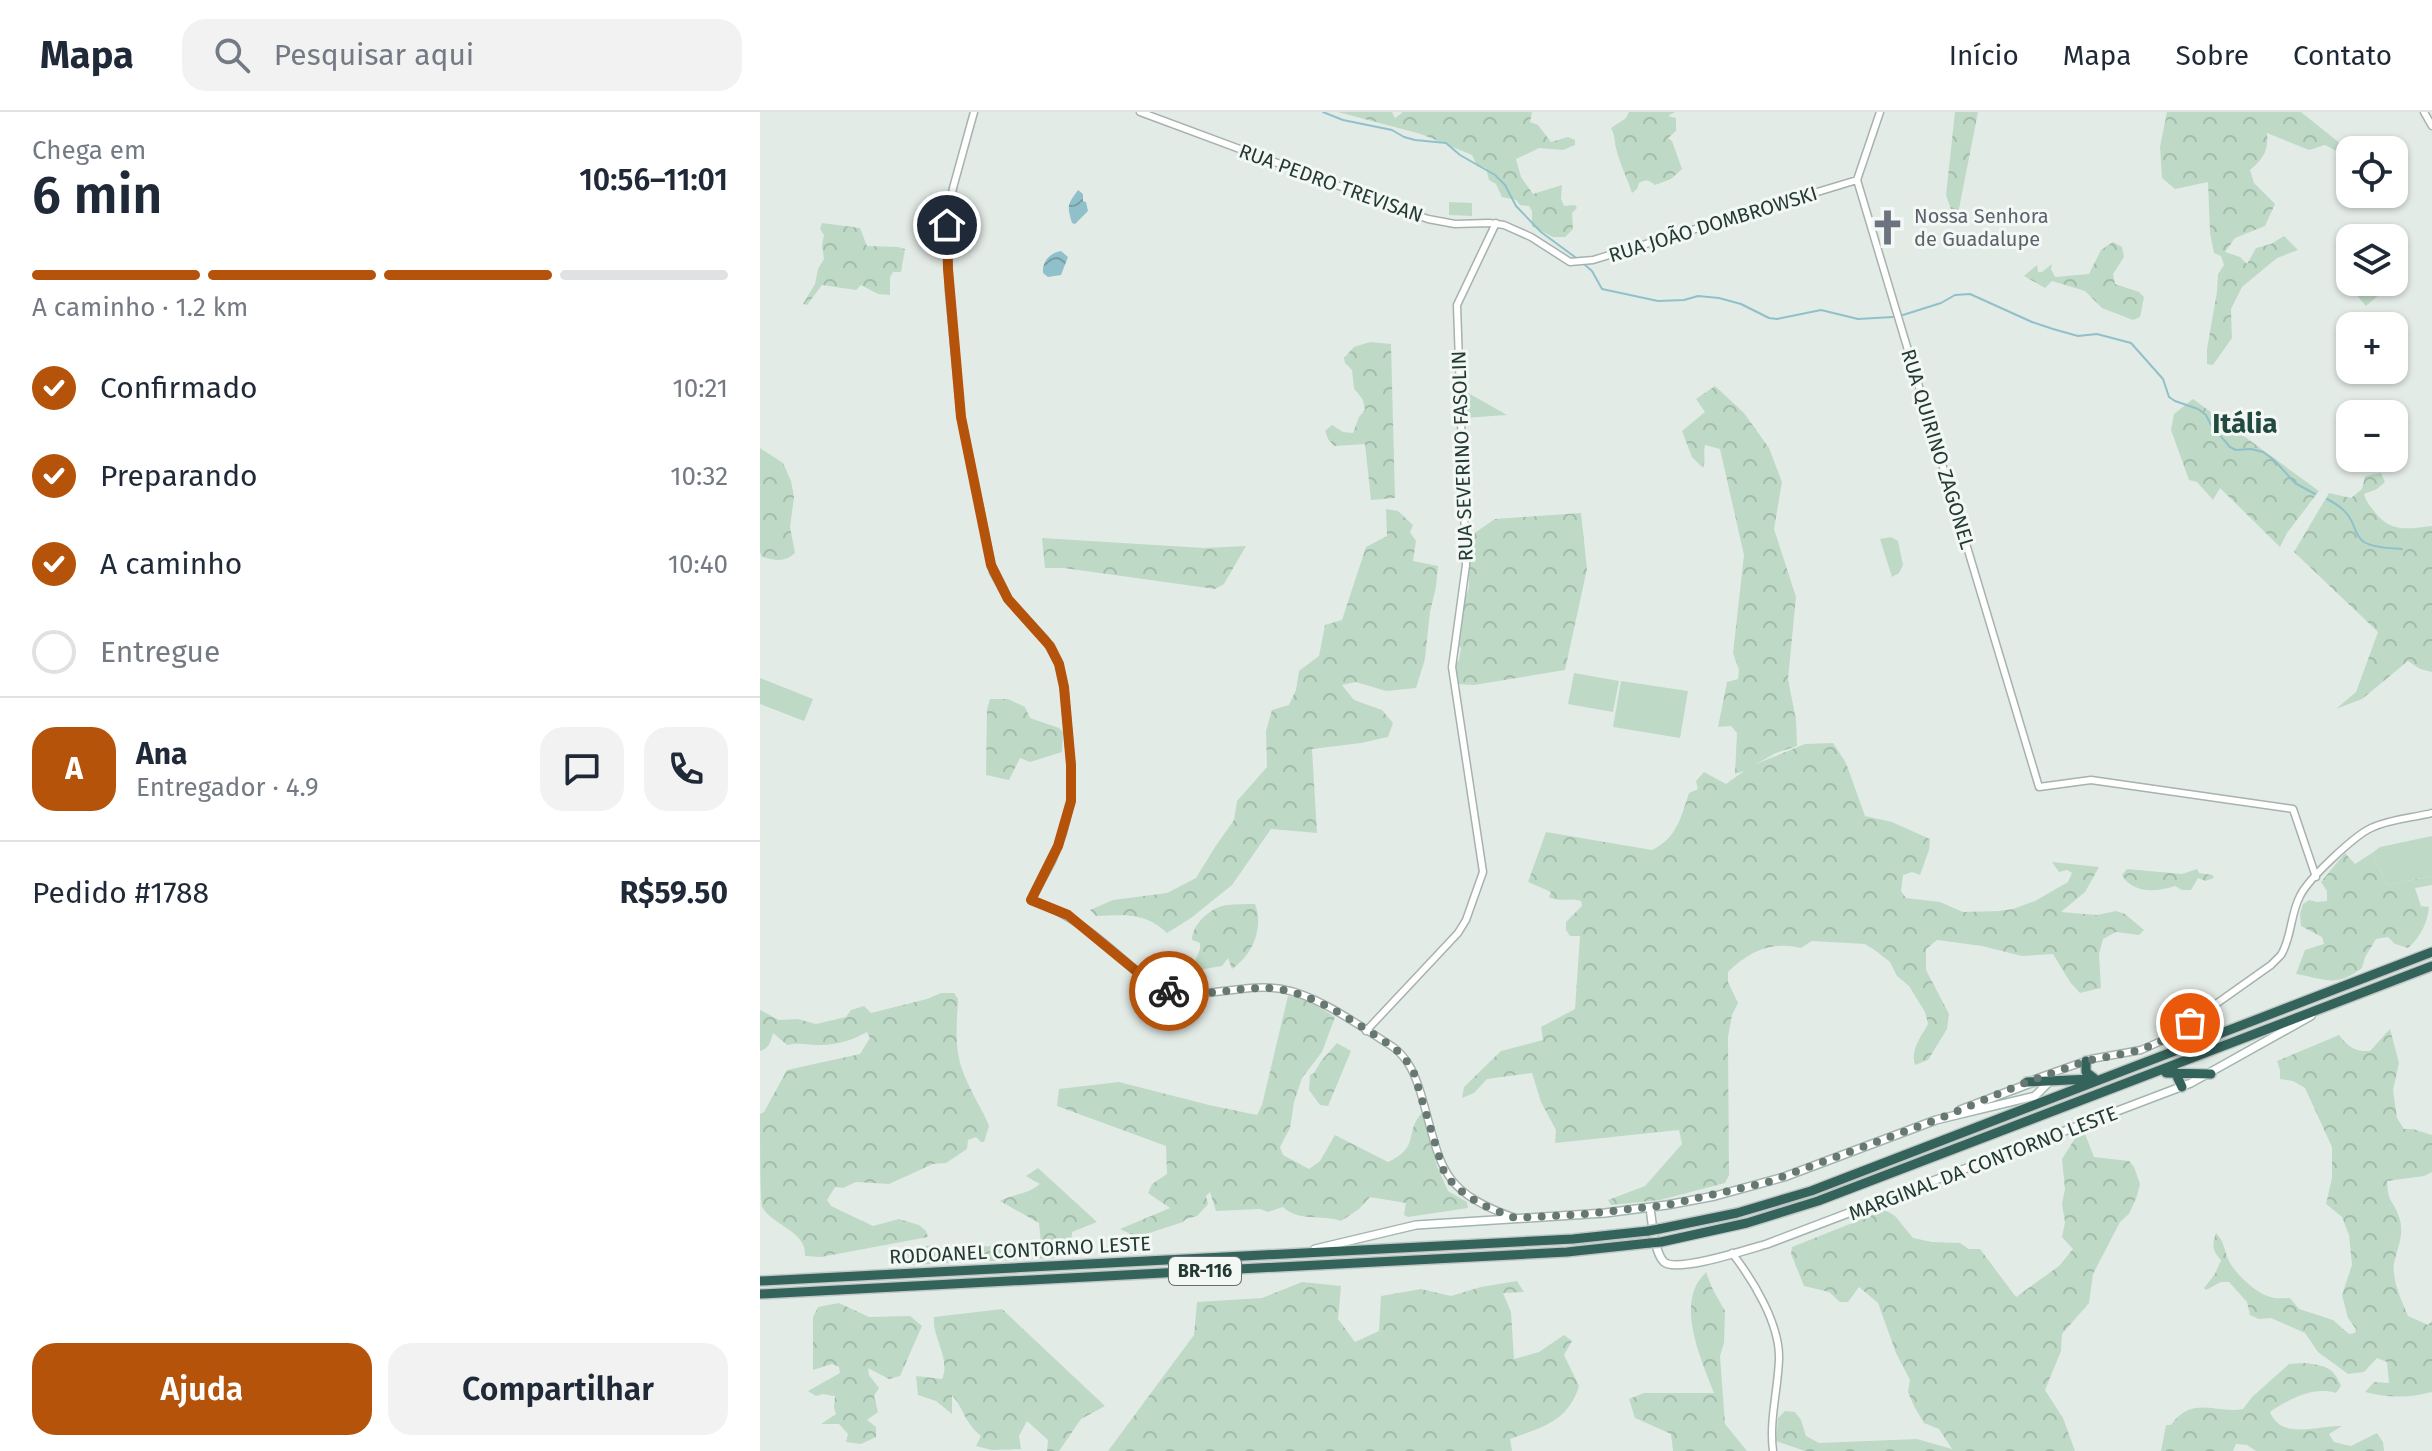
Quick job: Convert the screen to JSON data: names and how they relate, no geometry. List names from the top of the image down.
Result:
{
  "streets": {
    "highway": ["RODOANEL CONTORNO LESTE", "BR-116"],
    "main road": ["MARGINAL DA CONTORNO LESTE"],
    "street": [
      "RUA PEDRO TREVISAN",
      "RUA JOÃO DOMBROWSKI",
      "RUA QUIRINO ZAGONEL",
      "RUA SEVERINO FASOLIN"
    ]
  },
  "crossings": [
    ["RUA PEDRO TREVISAN", "RUA JOÃO DOMBROWSKI"],
    ["RUA PEDRO TREVISAN", "RUA SEVERINO FASOLIN"],
    ["RUA JOÃO DOMBROWSKI", "RUA QUIRINO ZAGONEL"],
    ["MARGINAL DA CONTORNO LESTE", "RODOANEL CONTORNO LESTE"]
  ],
  "districts": ["Itália"],
  "places": {
    "church": ["Nossa Senhora de Guadalupe"]
  },
  "page": {
    "header": "Mapa",
    "search": "Pesquisar aqui",
    "nav": [
      "Início",
      "Mapa",
      "Sobre",
      "Contato"
    ],
    "heading": ["6 min", "Chega em", "10:56–11:01"],
    "panel": [
      "Ana",
      "Entregador · 4.9",
      "Pedido #1788",
      "R$59.50"
    ],
    "map_buttons": ["+", "−"],
    "bar": "A caminho · 1.2 km",
    "list": [
      ["Confirmado", "10:21"],
      ["Preparando", "10:32"],
      ["A caminho", "10:40"],
      "Entregue"
    ],
    "round": "A",
    "buttons": ["Ajuda", "Compartilhar"]
  }
}
